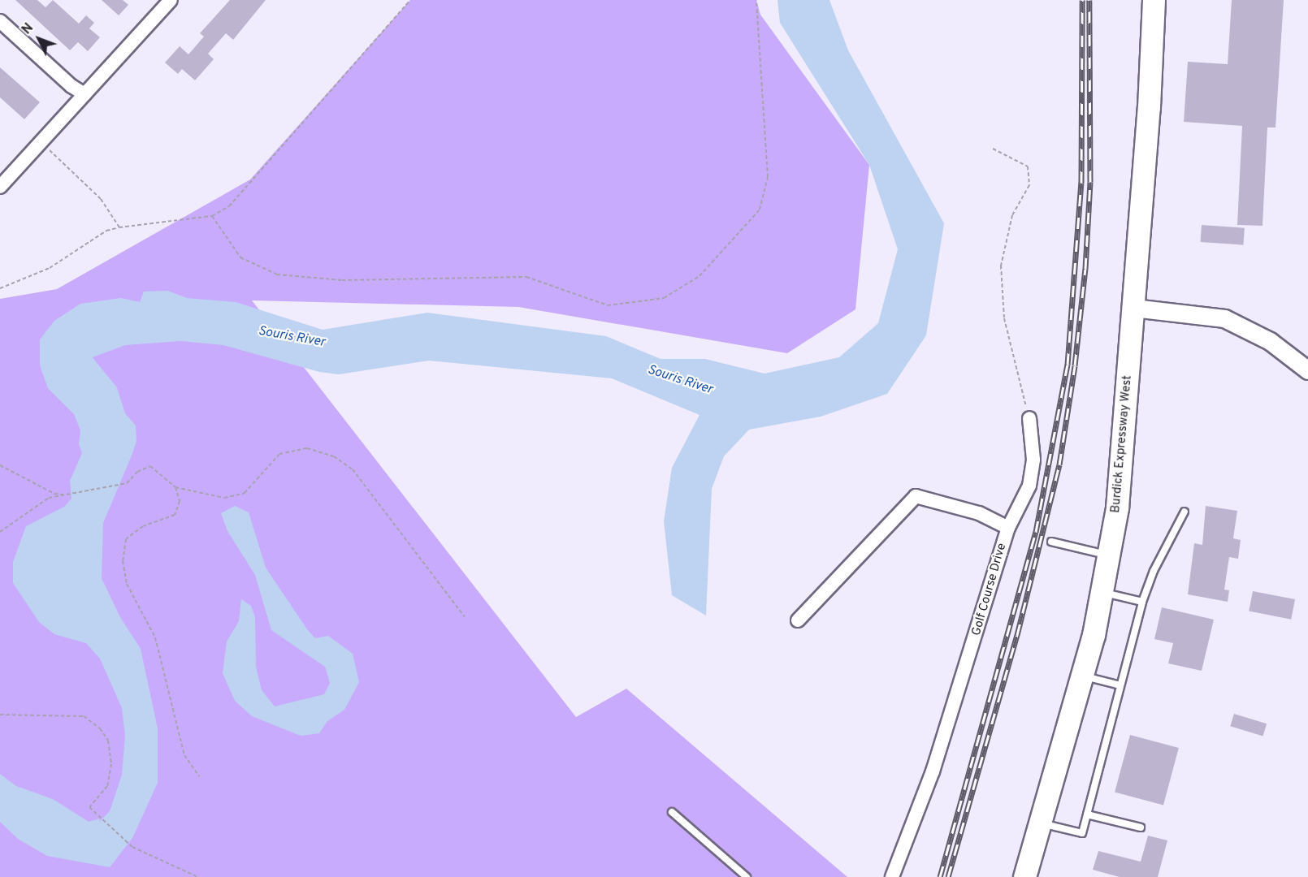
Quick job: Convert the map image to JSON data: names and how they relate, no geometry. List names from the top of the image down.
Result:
{
  "streets": {
    "main road": ["Burdick Expressway West"],
    "street": ["Golf Course Drive"]
  },
  "water": ["Souris River"],
  "north": "top left"
}
